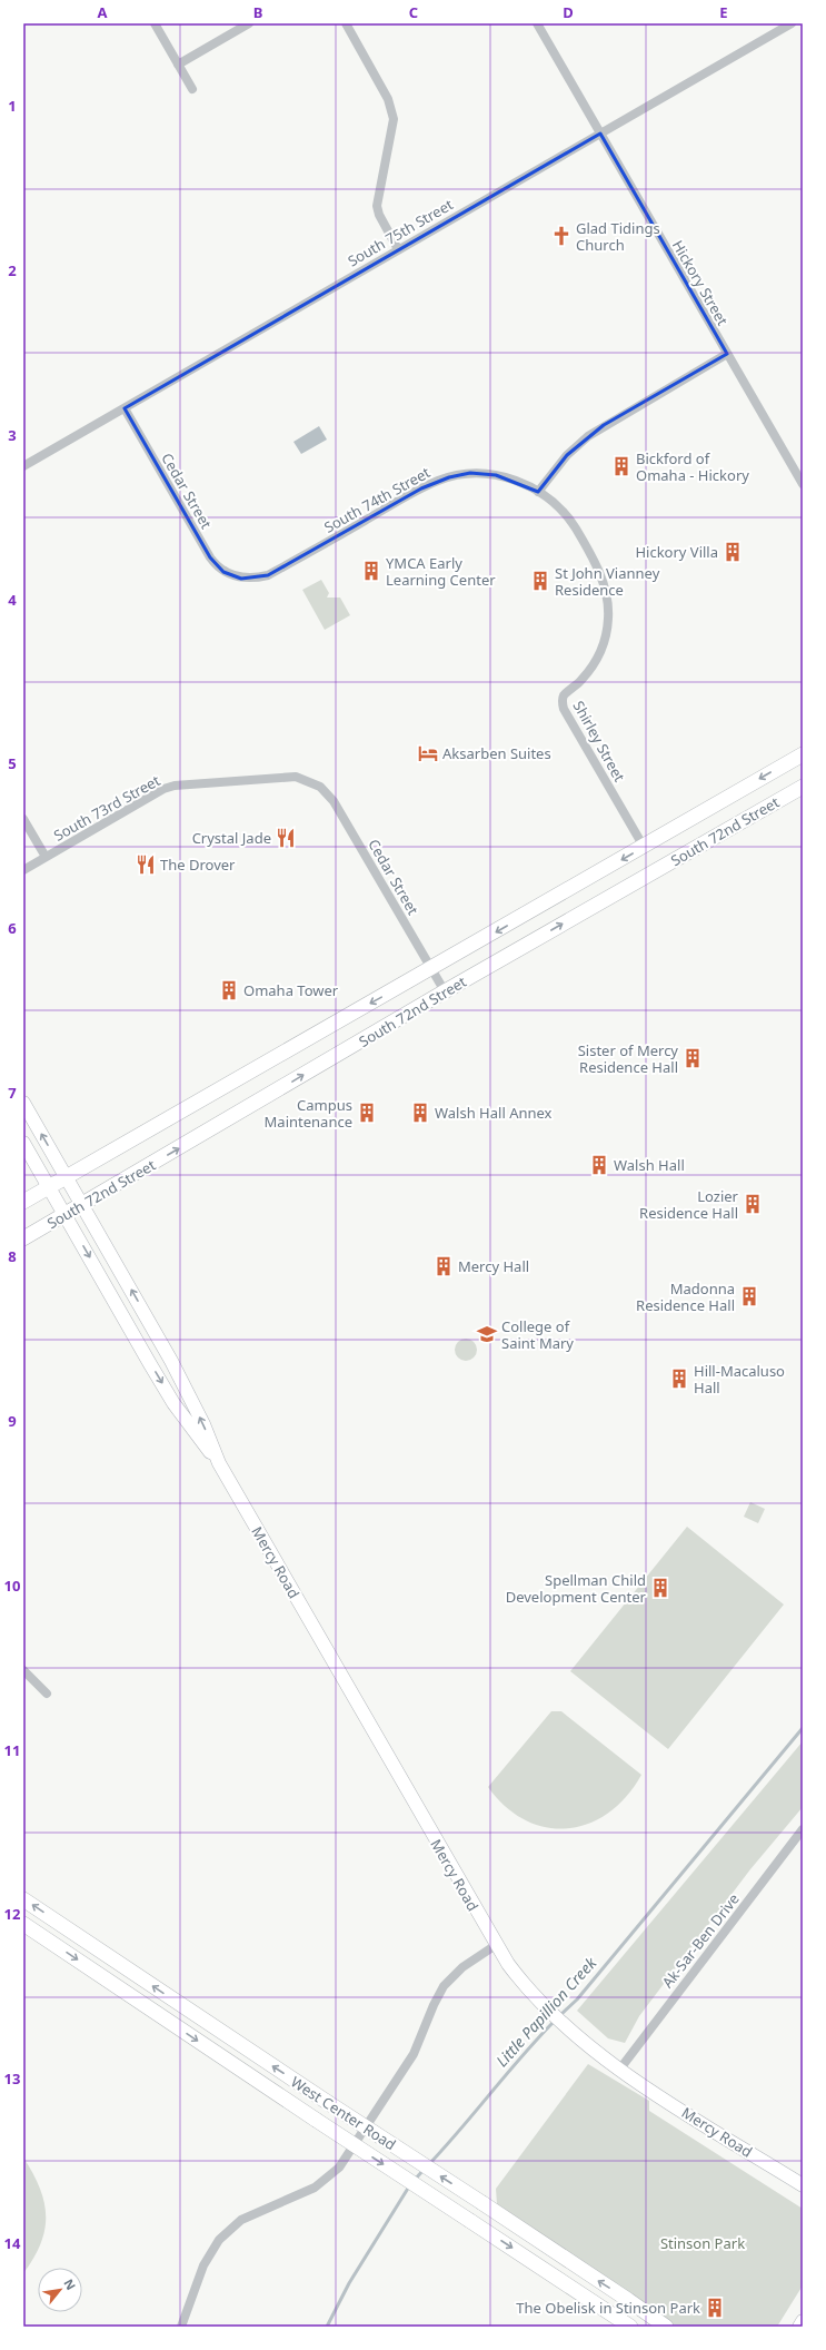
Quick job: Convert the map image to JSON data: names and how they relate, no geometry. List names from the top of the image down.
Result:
{
  "streets": {
    "main road": ["South 72nd Street", "Mercy Road", "West Center Road"],
    "street": [
      "South 75th Street",
      "Hickory Street",
      "Cedar Street",
      "South 74th Street",
      "Shirley Street",
      "South 73rd Street",
      "Ak-Sar-Ben Drive"
    ]
  },
  "crossings": [
    ["South 75th Street", "Hickory Street"],
    ["South 75th Street", "Cedar Street"],
    ["Cedar Street", "South 74th Street"],
    ["Cedar Street", "South 73rd Street"],
    ["Cedar Street", "South 72nd Street"],
    ["South 74th Street", "Shirley Street"],
    ["Shirley Street", "South 72nd Street"],
    ["South 72nd Street", "Mercy Road"],
    ["Mercy Road", "Ak-Sar-Ben Drive"]
  ],
  "water": ["Little Papillion Creek"],
  "parks": ["Stinson Park"],
  "places": {
    "church": ["Glad Tidings Church"],
    "building": [
      "Bickford of Omaha - Hickory",
      "Hickory Villa",
      "YMCA Early Learning Center",
      "St John Vianney Residence",
      "Omaha Tower",
      "Sister of Mercy Residence Hall",
      "Campus Maintenance",
      "Walsh Hall Annex",
      "Walsh Hall",
      "Lozier Residence Hall",
      "Mercy Hall",
      "Madonna Residence Hall",
      "Hill-Macaluso Hall",
      "Spellman Child Development Center",
      "The Obelisk in Stinson Park"
    ],
    "hotel": ["Aksarben Suites"],
    "restaurant": ["Crystal Jade", "The Drover"],
    "school or university": ["College of Saint Mary"]
  },
  "north": "top right",
  "grid": {
    "columns": [
      "A",
      "B",
      "C",
      "D",
      "E"
    ],
    "rows": [
      "1",
      "2",
      "3",
      "4",
      "5",
      "6",
      "7",
      "8",
      "9",
      "10",
      "11",
      "12",
      "13",
      "14"
    ]
  }
}
